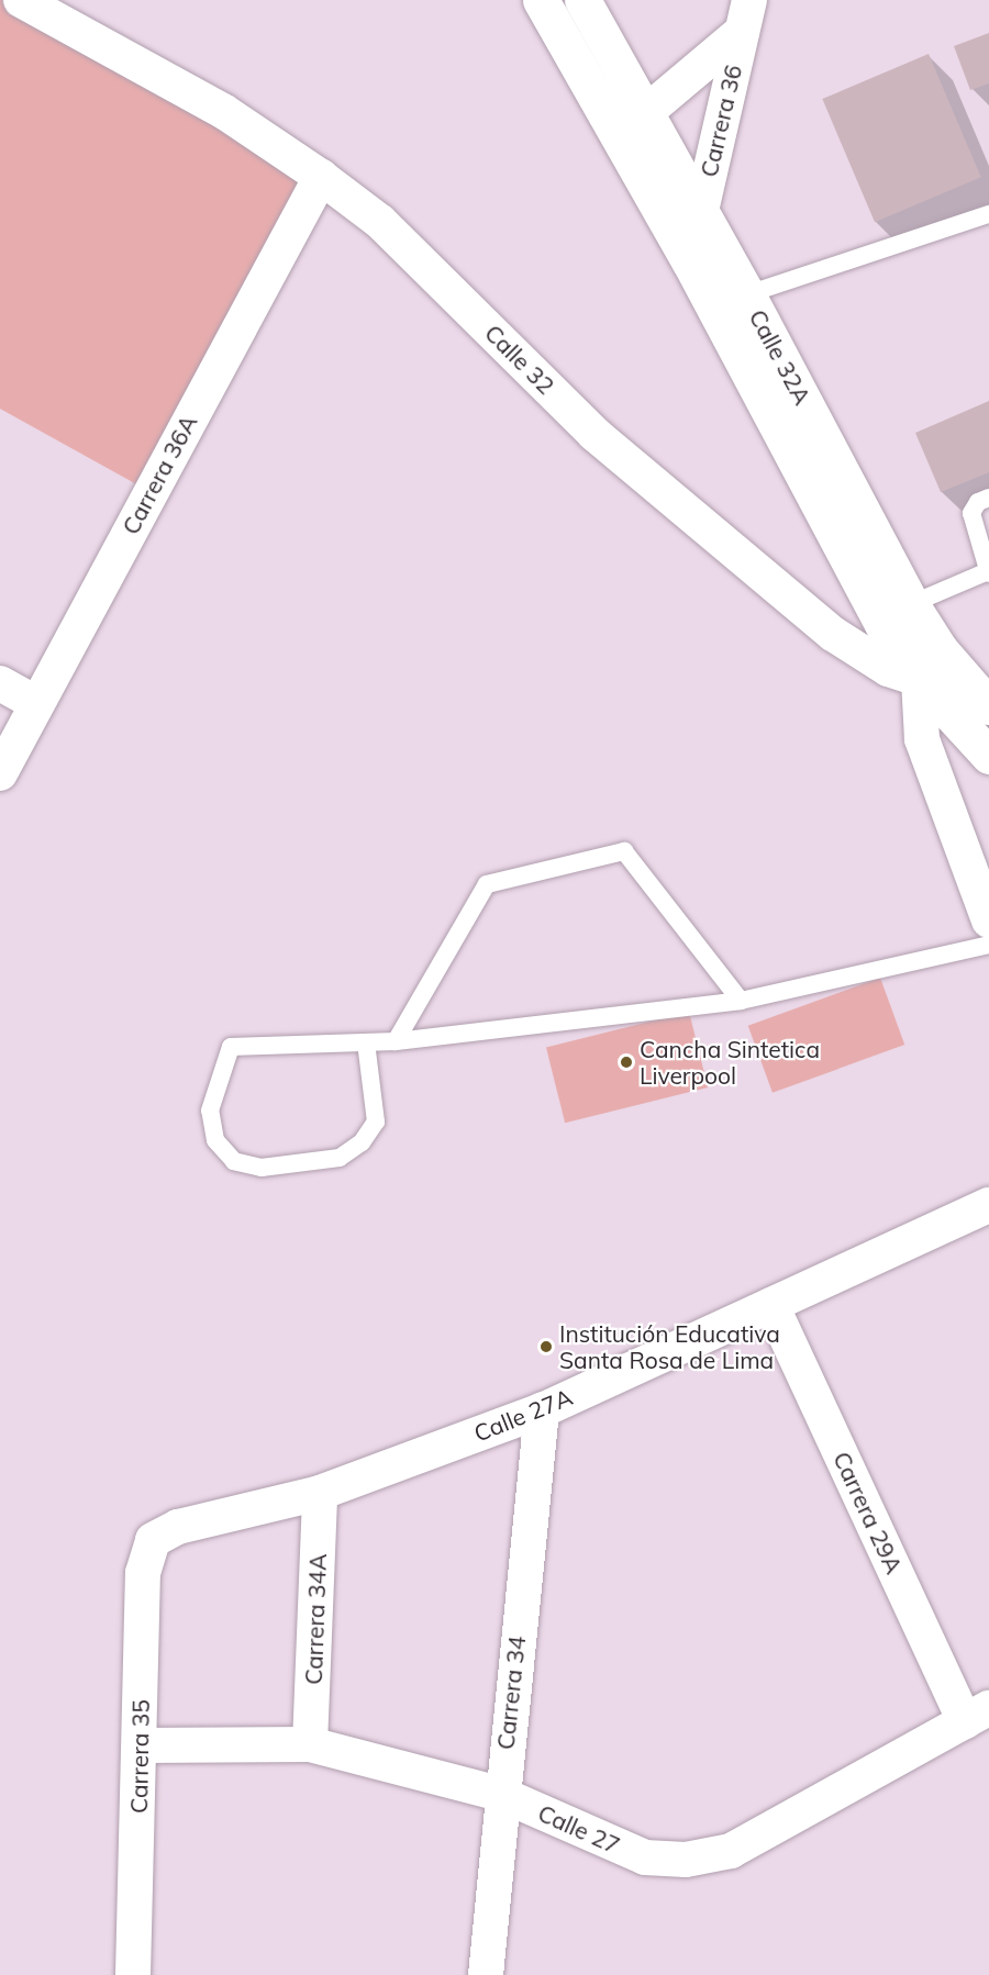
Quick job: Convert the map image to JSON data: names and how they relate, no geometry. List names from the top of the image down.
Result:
{
  "streets": {
    "main road": ["Calle 32A", "Calle 32"],
    "street": [
      "Carrera 36",
      "Carrera 36A",
      "Calle 27A",
      "Carrera 29A",
      "Carrera 34A",
      "Carrera 34",
      "Carrera 35",
      "Calle 27"
    ]
  },
  "crossings": [
    ["Carrera 36", "Calle 32A"],
    ["Calle 32A", "Calle 32"],
    ["Calle 32", "Carrera 36A"],
    ["Calle 27A", "Carrera 29A"],
    ["Calle 27A", "Carrera 34A"],
    ["Calle 27A", "Carrera 34"],
    ["Calle 27A", "Carrera 35"],
    ["Carrera 29A", "Calle 27"],
    ["Carrera 34A", "Calle 27"],
    ["Carrera 34", "Calle 27"],
    ["Carrera 35", "Calle 27"]
  ],
  "places": ["Cancha Sintetica Liverpool", "Institución Educativa Santa Rosa de Lima"]
}
